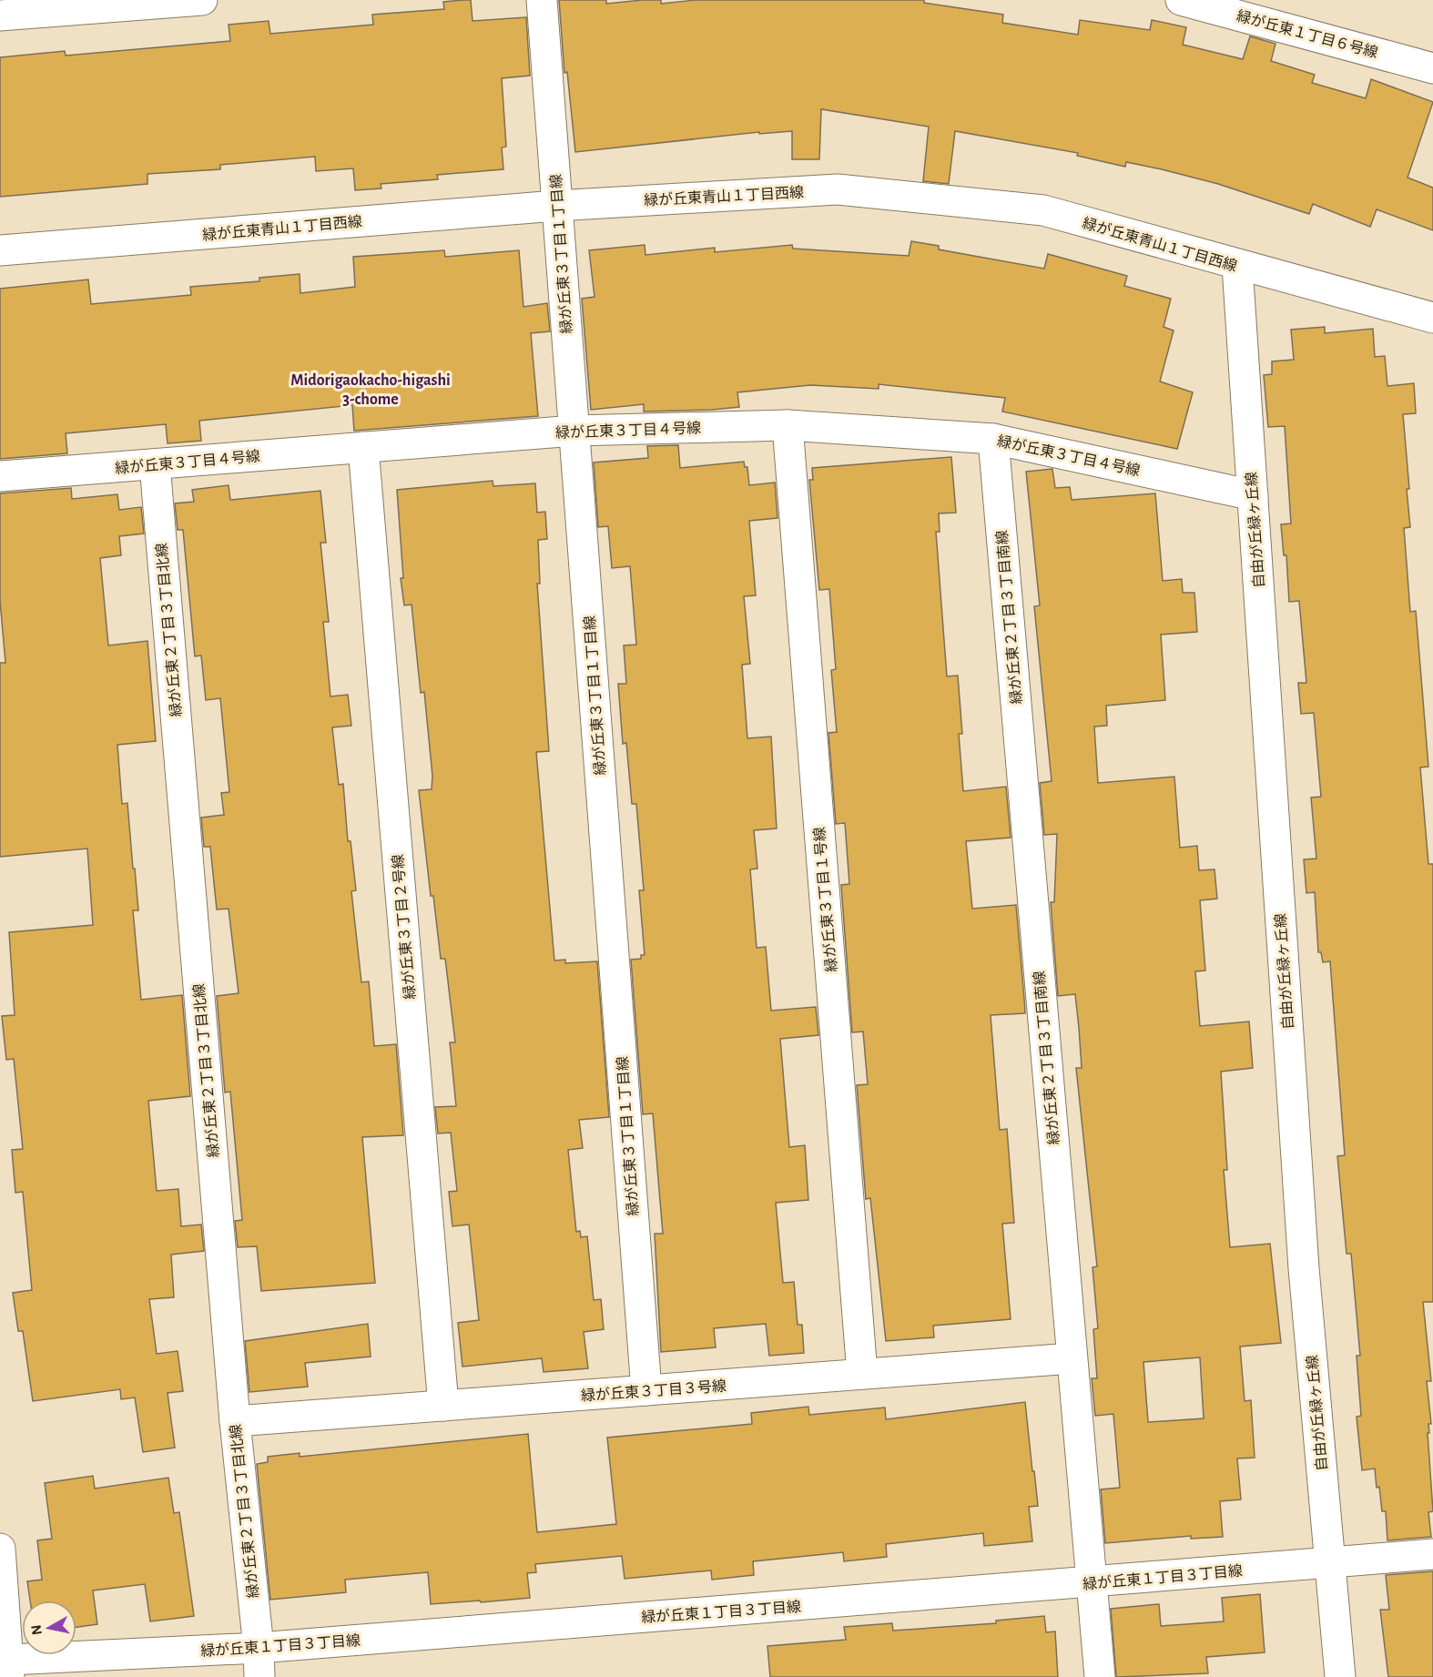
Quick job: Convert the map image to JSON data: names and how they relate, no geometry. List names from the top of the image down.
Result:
{
  "streets": {
    "street": [
      "緑が丘東１丁目６号線",
      "緑が丘東青山１丁目西線",
      "緑が丘東３丁目１丁目線",
      "緑が丘東３丁目４号線",
      "自由が丘緑ヶ丘線",
      "緑が丘東２丁目３丁目南線",
      "緑が丘東２丁目３丁目北線",
      "緑が丘東３丁目１号線",
      "緑が丘東３丁目２号線",
      "緑が丘東３丁目３号線",
      "緑が丘東１丁目３丁目線"
    ]
  },
  "crossings": [
    ["緑が丘東青山１丁目西線", "緑が丘東３丁目１丁目線"],
    ["緑が丘東青山１丁目西線", "自由が丘緑ヶ丘線"],
    ["緑が丘東３丁目１丁目線", "緑が丘東３丁目４号線"],
    ["緑が丘東３丁目１丁目線", "緑が丘東３丁目３号線"],
    ["緑が丘東３丁目４号線", "自由が丘緑ヶ丘線"],
    ["緑が丘東３丁目４号線", "緑が丘東２丁目３丁目南線"],
    ["緑が丘東３丁目４号線", "緑が丘東２丁目３丁目北線"],
    ["緑が丘東３丁目４号線", "緑が丘東３丁目１号線"],
    ["緑が丘東３丁目４号線", "緑が丘東３丁目２号線"],
    ["自由が丘緑ヶ丘線", "緑が丘東１丁目３丁目線"],
    ["緑が丘東２丁目３丁目南線", "緑が丘東３丁目３号線"],
    ["緑が丘東２丁目３丁目南線", "緑が丘東１丁目３丁目線"],
    ["緑が丘東２丁目３丁目北線", "緑が丘東３丁目３号線"],
    ["緑が丘東２丁目３丁目北線", "緑が丘東１丁目３丁目線"],
    ["緑が丘東３丁目１号線", "緑が丘東３丁目３号線"],
    ["緑が丘東３丁目２号線", "緑が丘東３丁目３号線"]
  ],
  "districts": ["Midorigaokacho-higashi 3-chome"],
  "north": "left"
}
